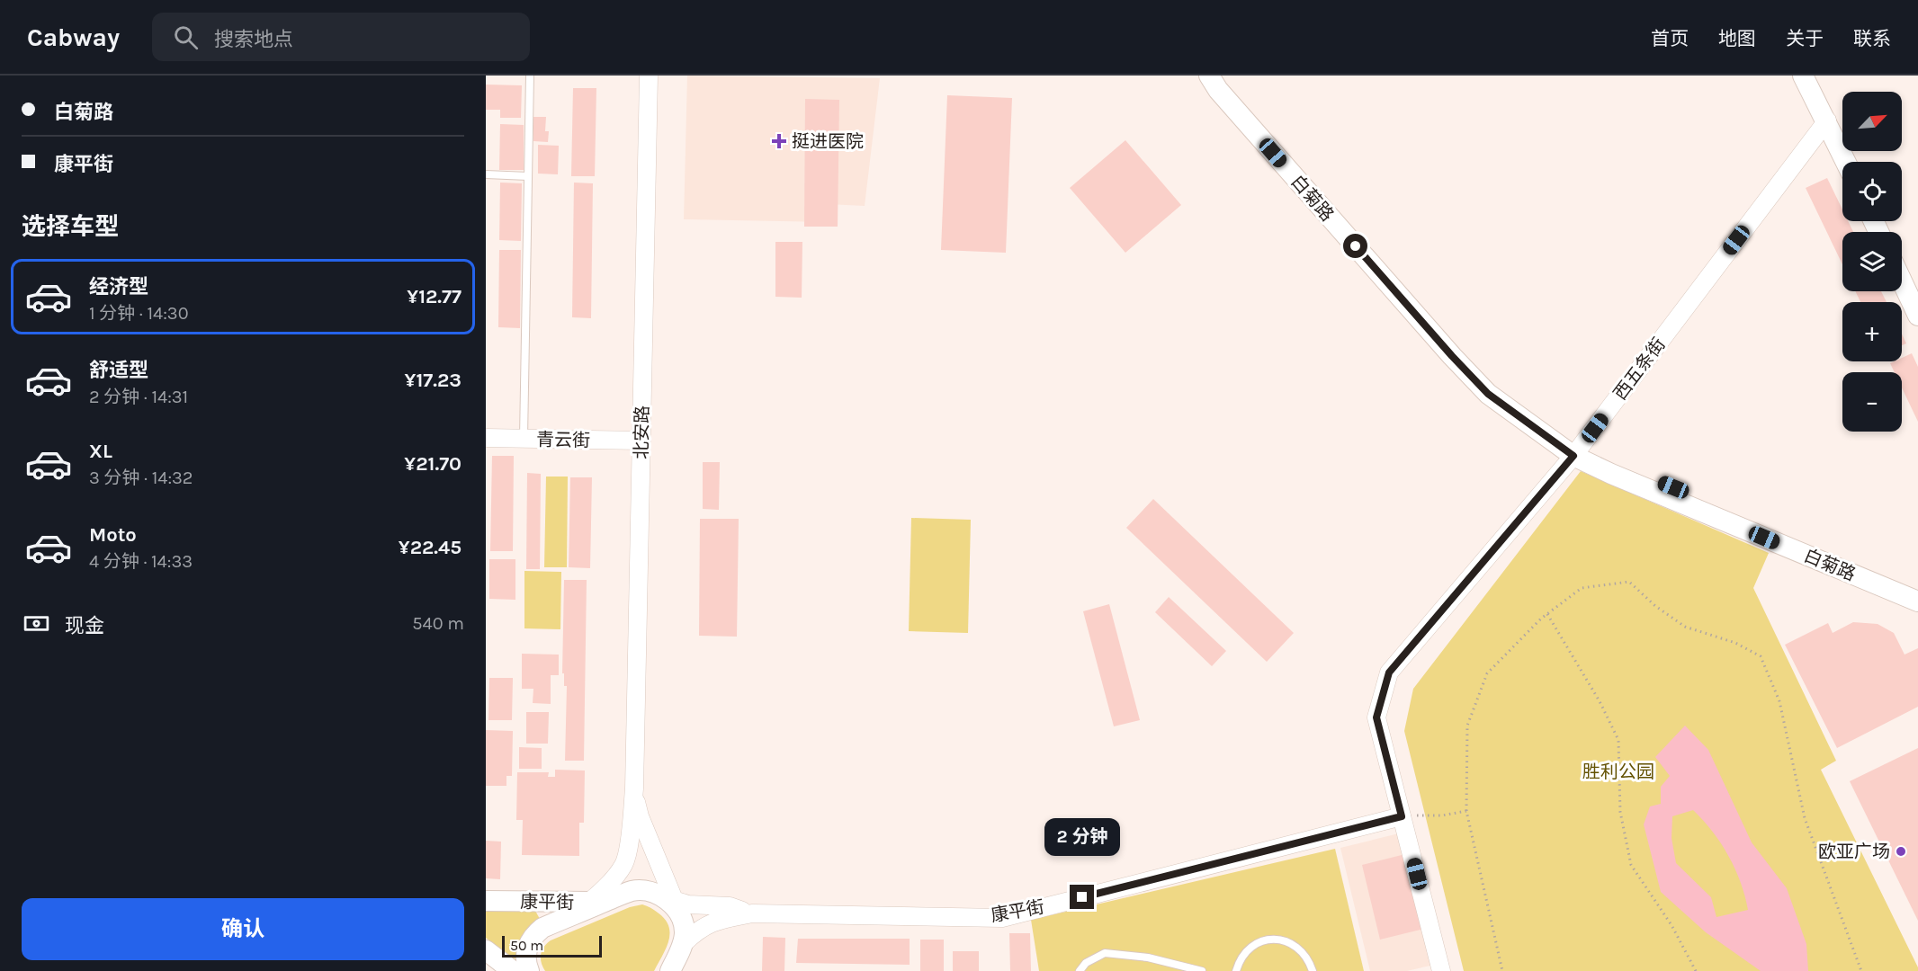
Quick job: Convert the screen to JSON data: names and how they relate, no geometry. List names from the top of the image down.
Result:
{
  "streets": {
    "main road": ["白菊路", "康平街"],
    "street": ["西五条街", "北安路", "青云街"]
  },
  "crossings": [
    ["白菊路", "西五条街"],
    ["西五条街", "康平街"],
    ["北安路", "青云街"]
  ],
  "parks": ["胜利公园"],
  "places": {
    "health": ["挺进医院"],
    "other": ["欧亚广场"]
  },
  "scale_bar": "50 m",
  "north": "top right",
  "page": {
    "header": "Cabway",
    "search": "搜索地点",
    "nav": [
      "首页",
      "地图",
      "关于",
      "联系"
    ],
    "banner": ["白菊路", "康平街"],
    "map_buttons": ["+", "−"],
    "heading": "选择车型",
    "list": [
      {
        "name": "经济型",
        "note": "1 分钟 · 14:30",
        "value": "¥12.77"
      },
      {
        "name": "舒适型",
        "note": "2 分钟 · 14:31",
        "value": "¥17.23"
      },
      {
        "name": "XL",
        "note": "3 分钟 · 14:32",
        "value": "¥21.70"
      },
      {
        "name": "Moto",
        "note": "4 分钟 · 14:33",
        "value": "¥22.45"
      }
    ],
    "pay": ["现金", "540 m"],
    "bubble": "2 分钟",
    "buttons": "确认",
    "scale": "50 m"
  }
}
